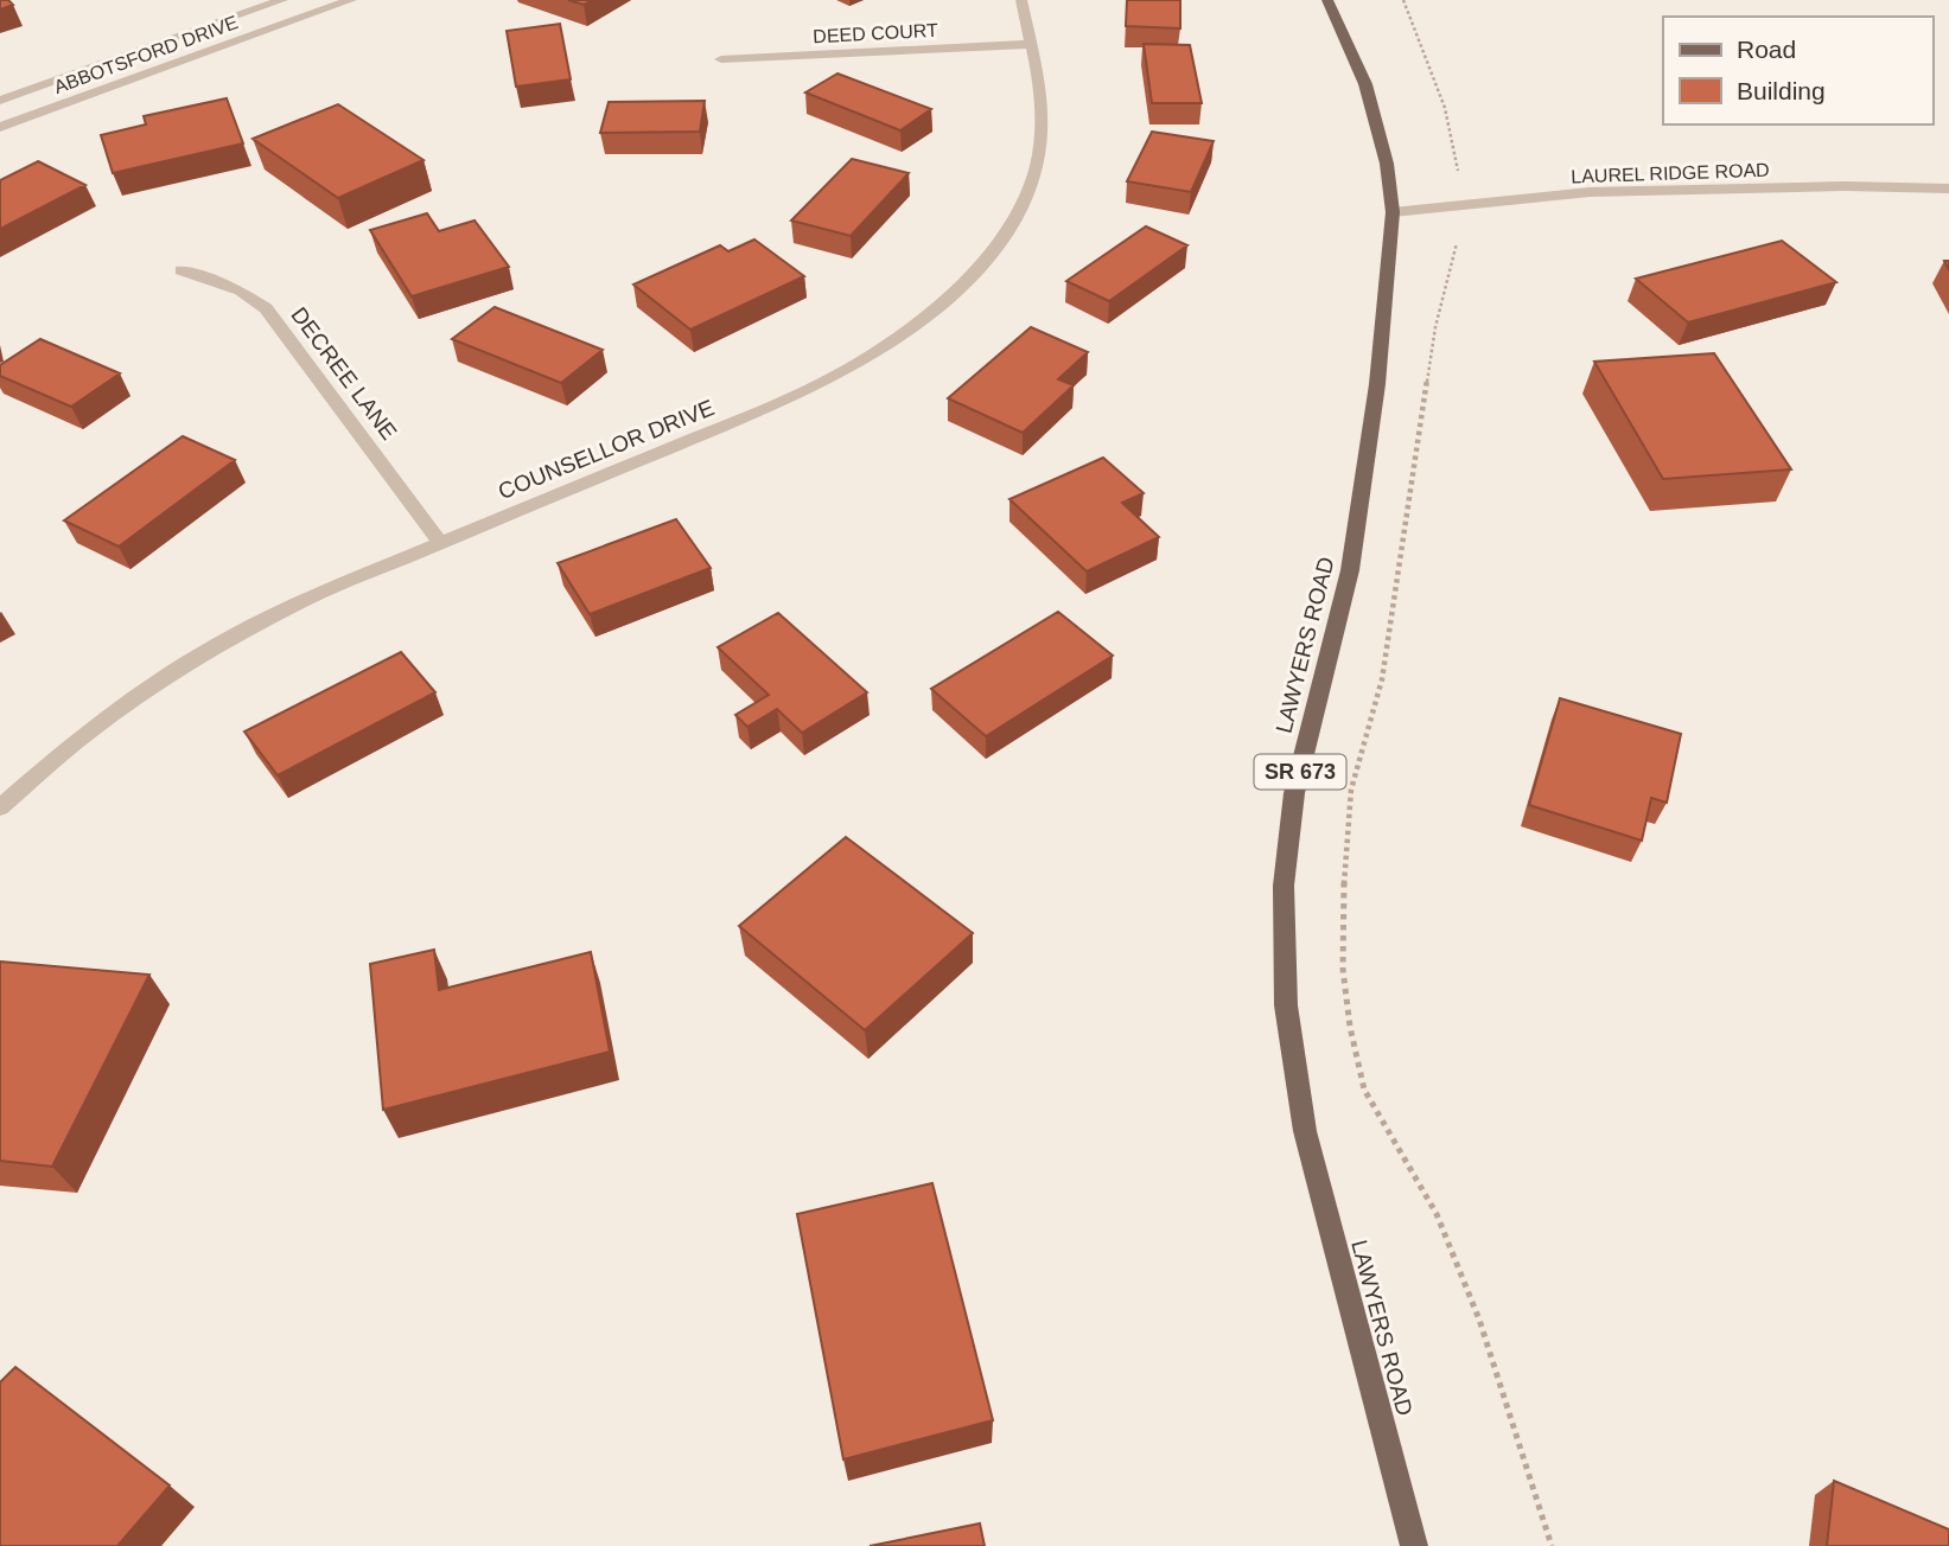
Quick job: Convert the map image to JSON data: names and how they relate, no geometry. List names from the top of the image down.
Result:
{
  "streets": {
    "main road": ["LAWYERS ROAD", "SR 673"],
    "street": [
      "DEED COURT",
      "ABBOTSFORD DRIVE",
      "LAUREL RIDGE ROAD",
      "DECREE LANE",
      "COUNSELLOR DRIVE"
    ]
  },
  "crossings": [
    ["DEED COURT", "COUNSELLOR DRIVE"],
    ["LAUREL RIDGE ROAD", "LAWYERS ROAD"],
    ["DECREE LANE", "COUNSELLOR DRIVE"]
  ],
  "legend": ["Road", "Building"]
}
